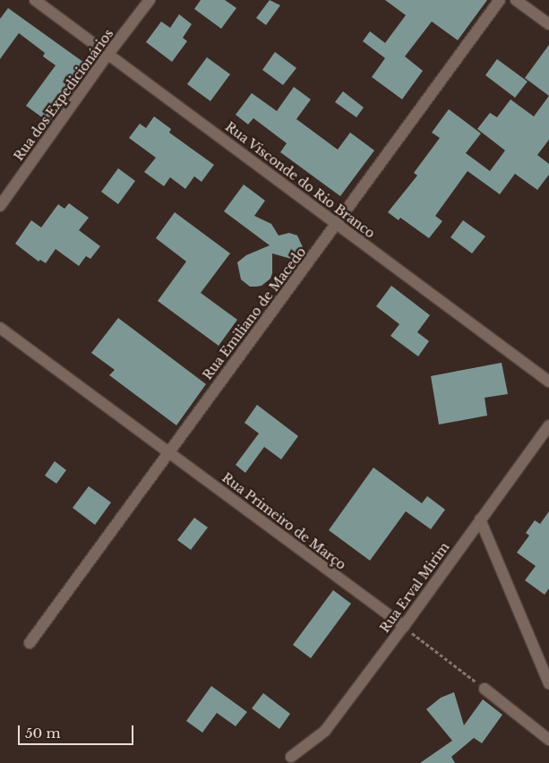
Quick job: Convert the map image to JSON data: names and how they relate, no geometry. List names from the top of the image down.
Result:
{
  "streets": {
    "street": [
      "Rua dos Expedicionários",
      "Rua Visconde do Rio Branco",
      "Rua Emiliano de Macedo",
      "Rua Primeiro de Março",
      "Rua Erval Mirim"
    ]
  },
  "crossings": [
    ["Rua dos Expedicionários", "Rua Visconde do Rio Branco"],
    ["Rua Visconde do Rio Branco", "Rua Emiliano de Macedo"],
    ["Rua Emiliano de Macedo", "Rua Primeiro de Março"],
    ["Rua Primeiro de Março", "Rua Erval Mirim"]
  ],
  "scale_bar": "50 m"
}
